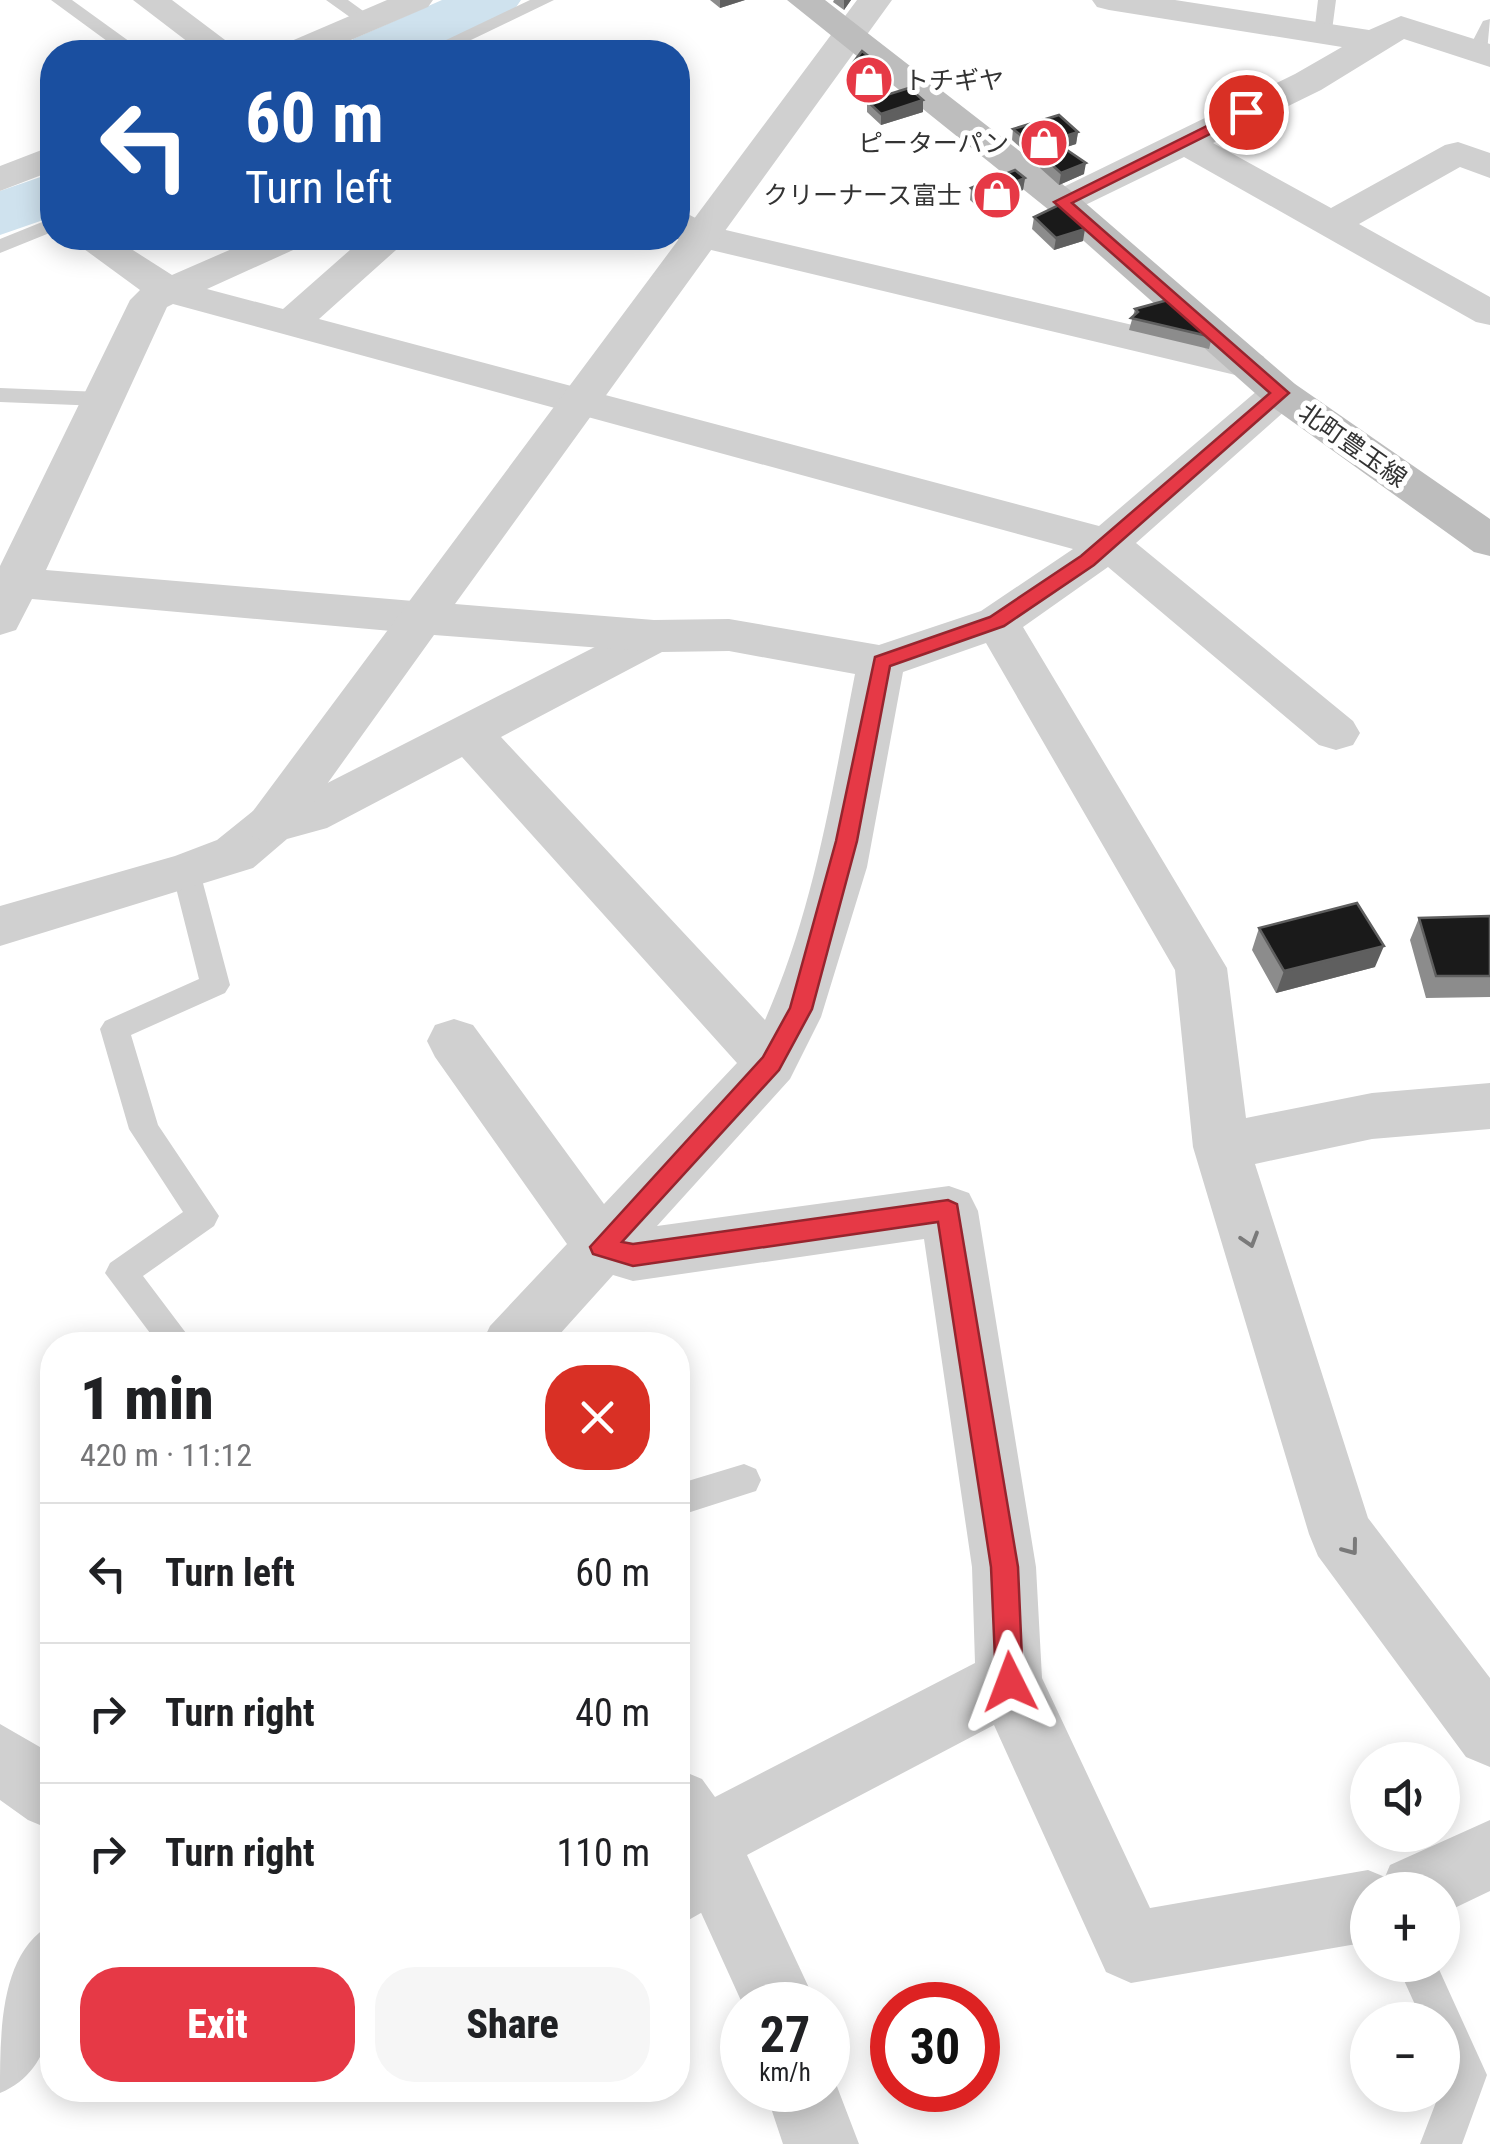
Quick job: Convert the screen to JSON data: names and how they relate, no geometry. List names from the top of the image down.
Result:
{
  "streets": {
    "main road": ["北町豊玉線"]
  },
  "places": {
    "shop": ["トチギヤ", "ピーターパン", "クリーナース富士"]
  },
  "page": {
    "turn": ["60 m", "Turn left"],
    "heading": ["1 min", "420 m · 11:12"],
    "list": [
      {
        "name": "Turn left",
        "value": "60 m"
      },
      {
        "name": "Turn right",
        "value": "40 m"
      },
      {
        "name": "Turn right",
        "value": "110 m"
      }
    ],
    "map_buttons": ["+", "−"],
    "buttons": ["Exit", "Share"],
    "speed": "27 km/h",
    "limit": "30"
  }
}
